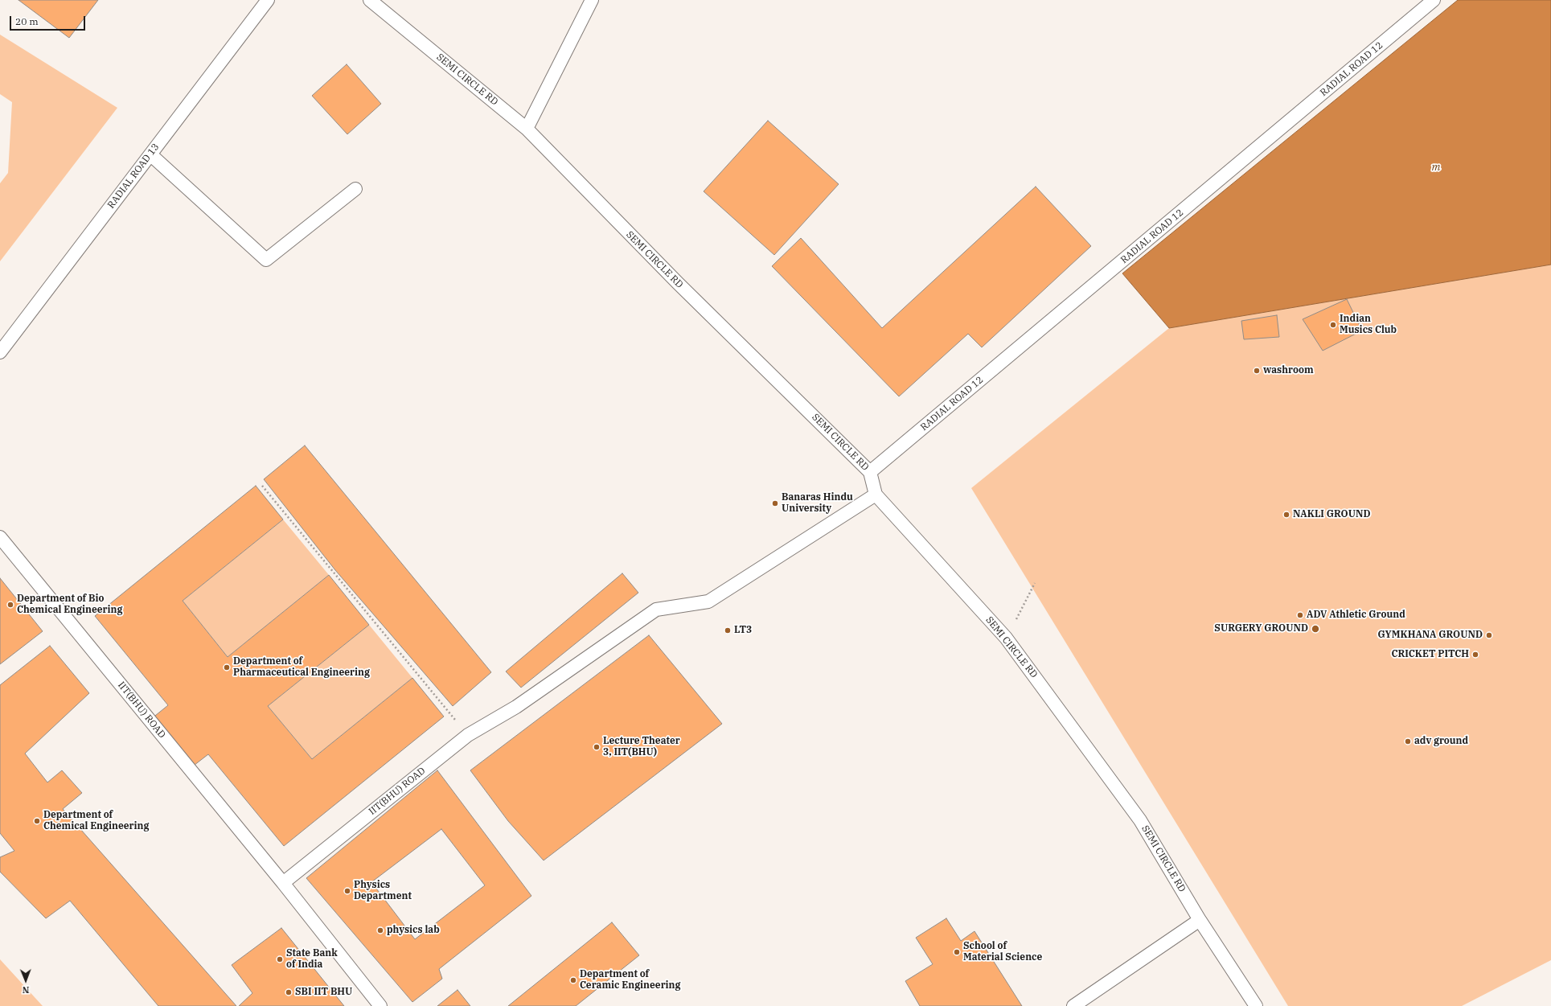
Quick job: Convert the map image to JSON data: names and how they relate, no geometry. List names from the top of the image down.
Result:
{
  "streets": {
    "lane": [
      "RADIAL ROAD 12",
      "SEMI CIRCLE RD",
      "RADIAL ROAD 13",
      "IIT(BHU) ROAD"
    ]
  },
  "crossings": [
    ["RADIAL ROAD 12", "SEMI CIRCLE RD"],
    ["SEMI CIRCLE RD", "IIT(BHU) ROAD"]
  ],
  "water": ["m"],
  "places": [
    "Indian Musics Club",
    "washroom",
    "Banaras Hindu University",
    "NAKLI GROUND",
    "Department of Bio Chemical Engineering",
    "ADV Athletic Ground",
    "SURGERY GROUND",
    "LT3",
    "GYMKHANA GROUND",
    "CRICKET PITCH",
    "Department of Pharmaceutical Engineering",
    "adv ground",
    "Lecture Theater 3, IIT(BHU)",
    "Department of Chemical Engineering",
    "Physics Department",
    "physics lab",
    "School of Material Science",
    "State Bank of India",
    "Department of Ceramic Engineering",
    "SBI IIT BHU"
  ],
  "scale_bar": "20 m",
  "north": "bottom"
}
